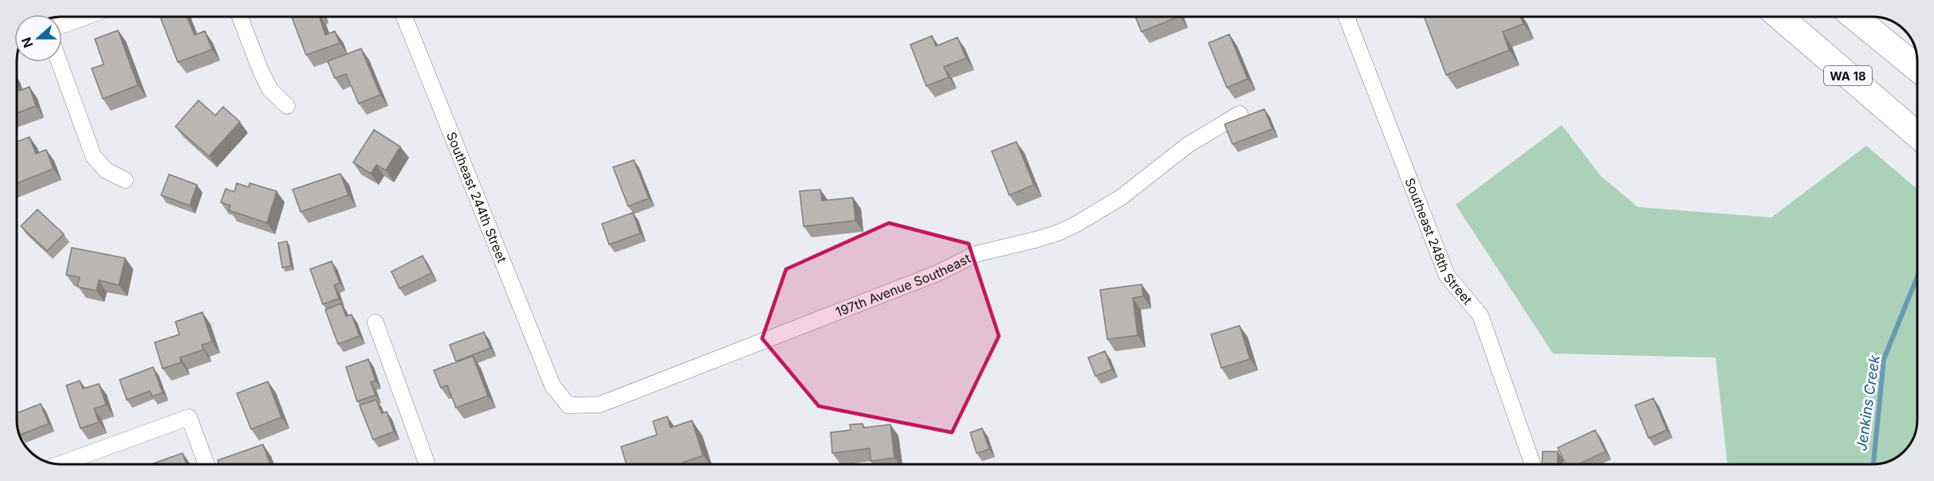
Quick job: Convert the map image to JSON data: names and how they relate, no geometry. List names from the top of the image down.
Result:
{
  "streets": {
    "highway": ["WA 18"],
    "street": ["Southeast 244th Street", "Southeast 248th Street", "197th Avenue Southeast"]
  },
  "crossings": [
    ["Southeast 244th Street", "197th Avenue Southeast"]
  ],
  "water": ["Jenkins Creek"],
  "north": "left"
}
